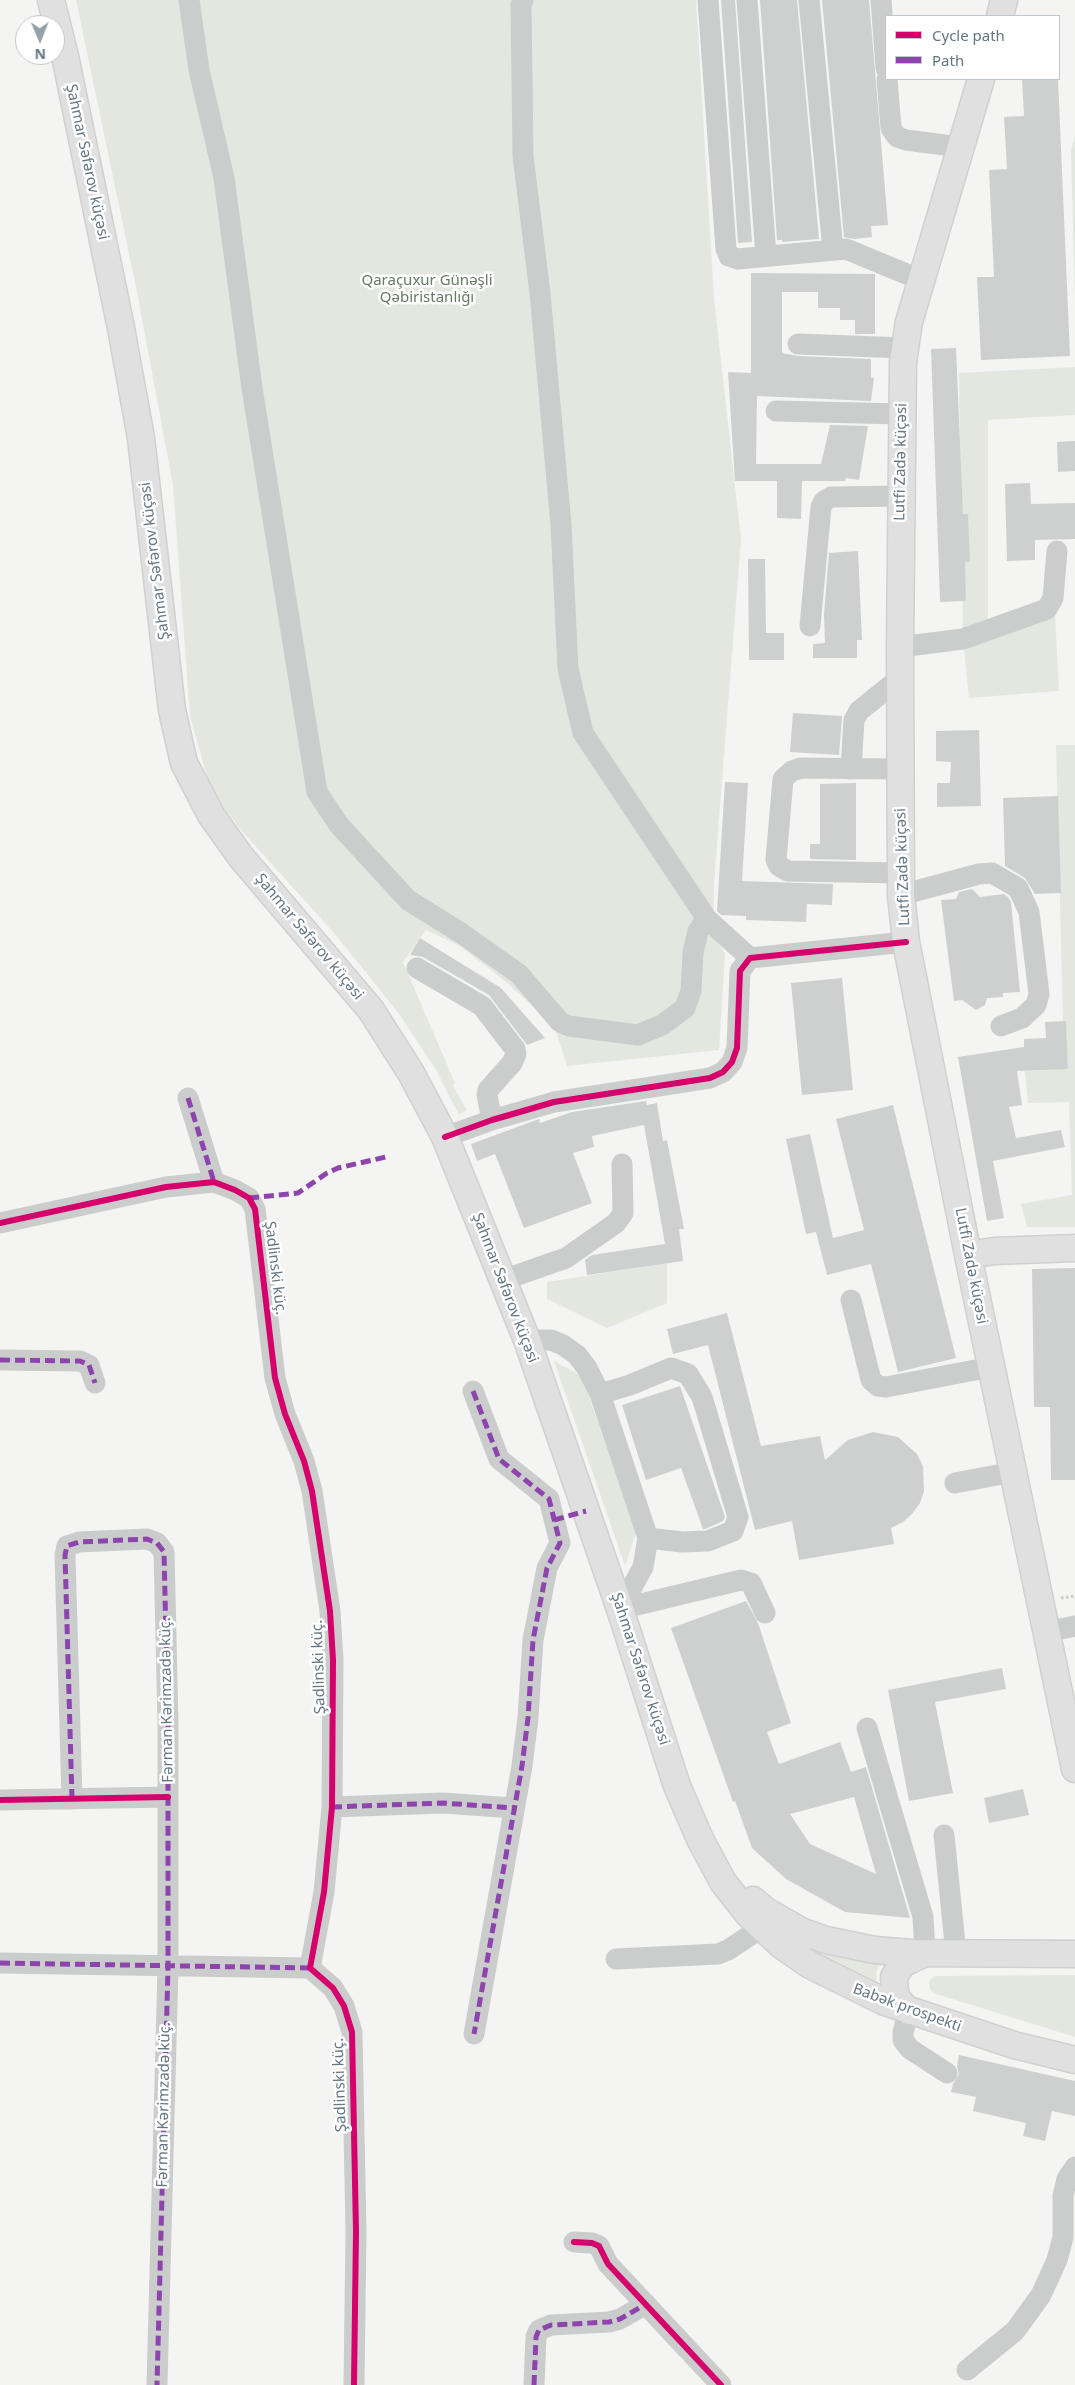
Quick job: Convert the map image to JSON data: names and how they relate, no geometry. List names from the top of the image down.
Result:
{
  "streets": {
    "main road": ["Şahmar Səfərov küçəsi", "Lutfi Zadə küçəsi", "Babək prospekti"],
    "street": ["Şadlinski küç.", "Fərman Kərimzadə küç."]
  },
  "crossings": [
    ["Şahmar Səfərov küçəsi", "Babək prospekti"]
  ],
  "parks": ["Qaraçuxur Günəşli Qəbiristanlığı"],
  "legend": ["Cycle path", "Path"],
  "north": "bottom"
}
